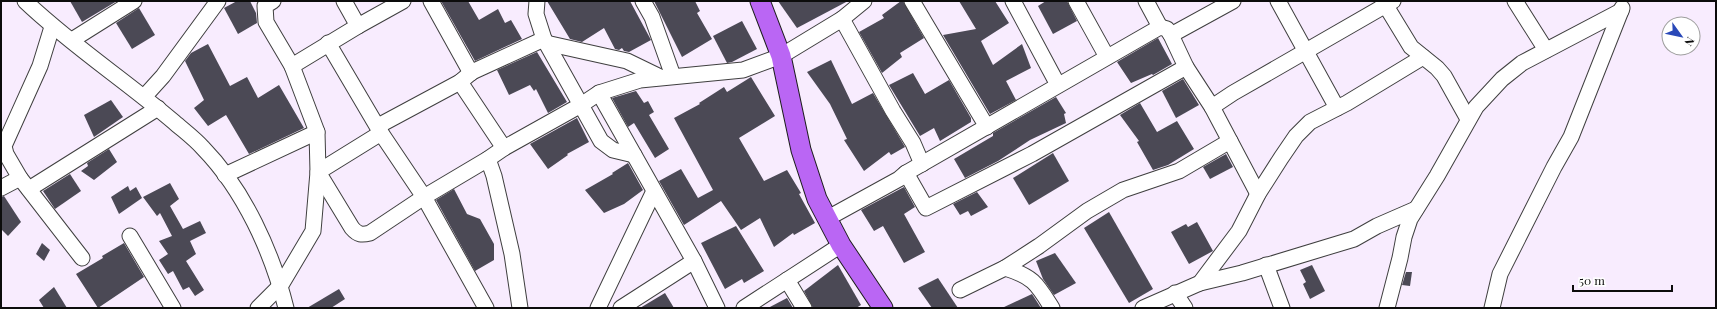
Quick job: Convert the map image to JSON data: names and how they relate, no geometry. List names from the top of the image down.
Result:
{
  "scale_bar": "50 m",
  "north": "bottom right"
}
